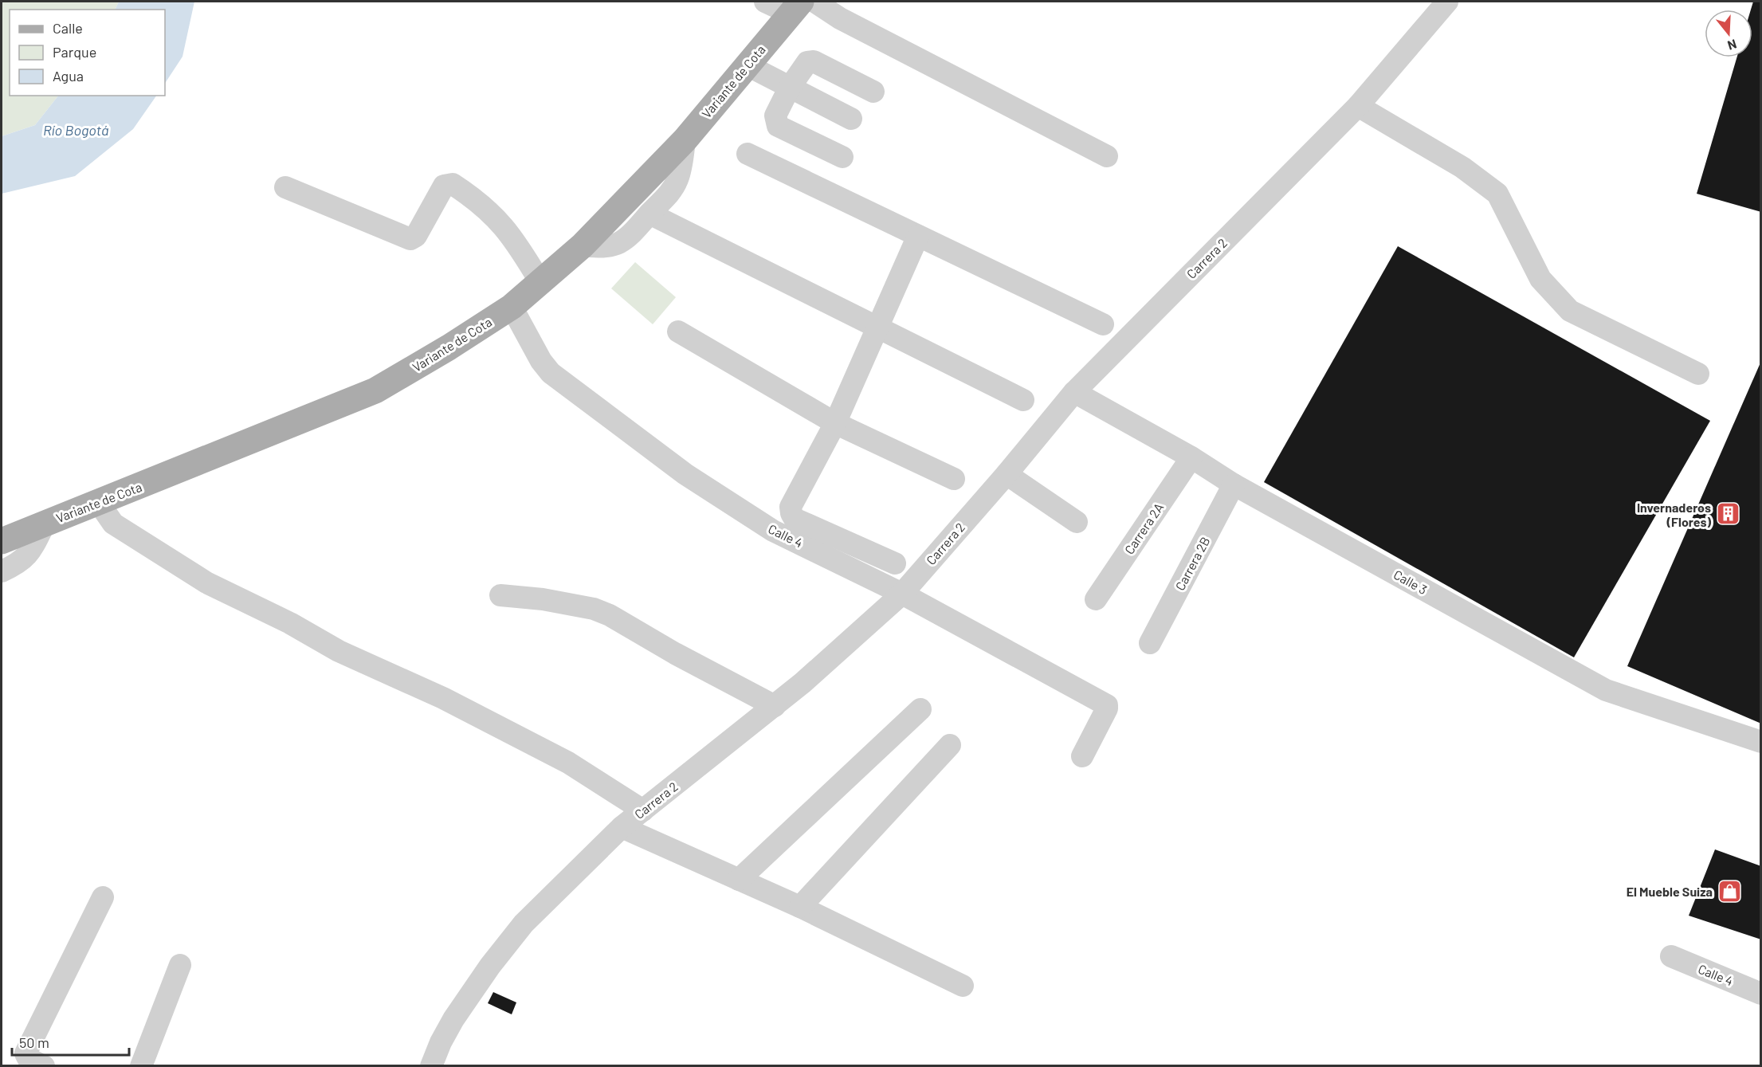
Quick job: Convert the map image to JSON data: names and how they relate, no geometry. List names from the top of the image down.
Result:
{
  "streets": {
    "main road": ["Variante de Cota"],
    "street": [
      "Carrera 2",
      "Carrera 2A",
      "Calle 4",
      "Carrera 2B",
      "Calle 3"
    ]
  },
  "crossings": [
    ["Variante de Cota", "Calle 4"],
    ["Carrera 2", "Calle 4"],
    ["Carrera 2", "Calle 3"],
    ["Carrera 2A", "Calle 3"],
    ["Carrera 2B", "Calle 3"]
  ],
  "water": ["Río Bogotá"],
  "places": {
    "building": ["Invernaderos (Flores)"],
    "shop": ["El Mueble Suiza"]
  },
  "legend": ["Calle", "Parque", "Agua"],
  "scale_bar": "50 m",
  "north": "bottom"
}
